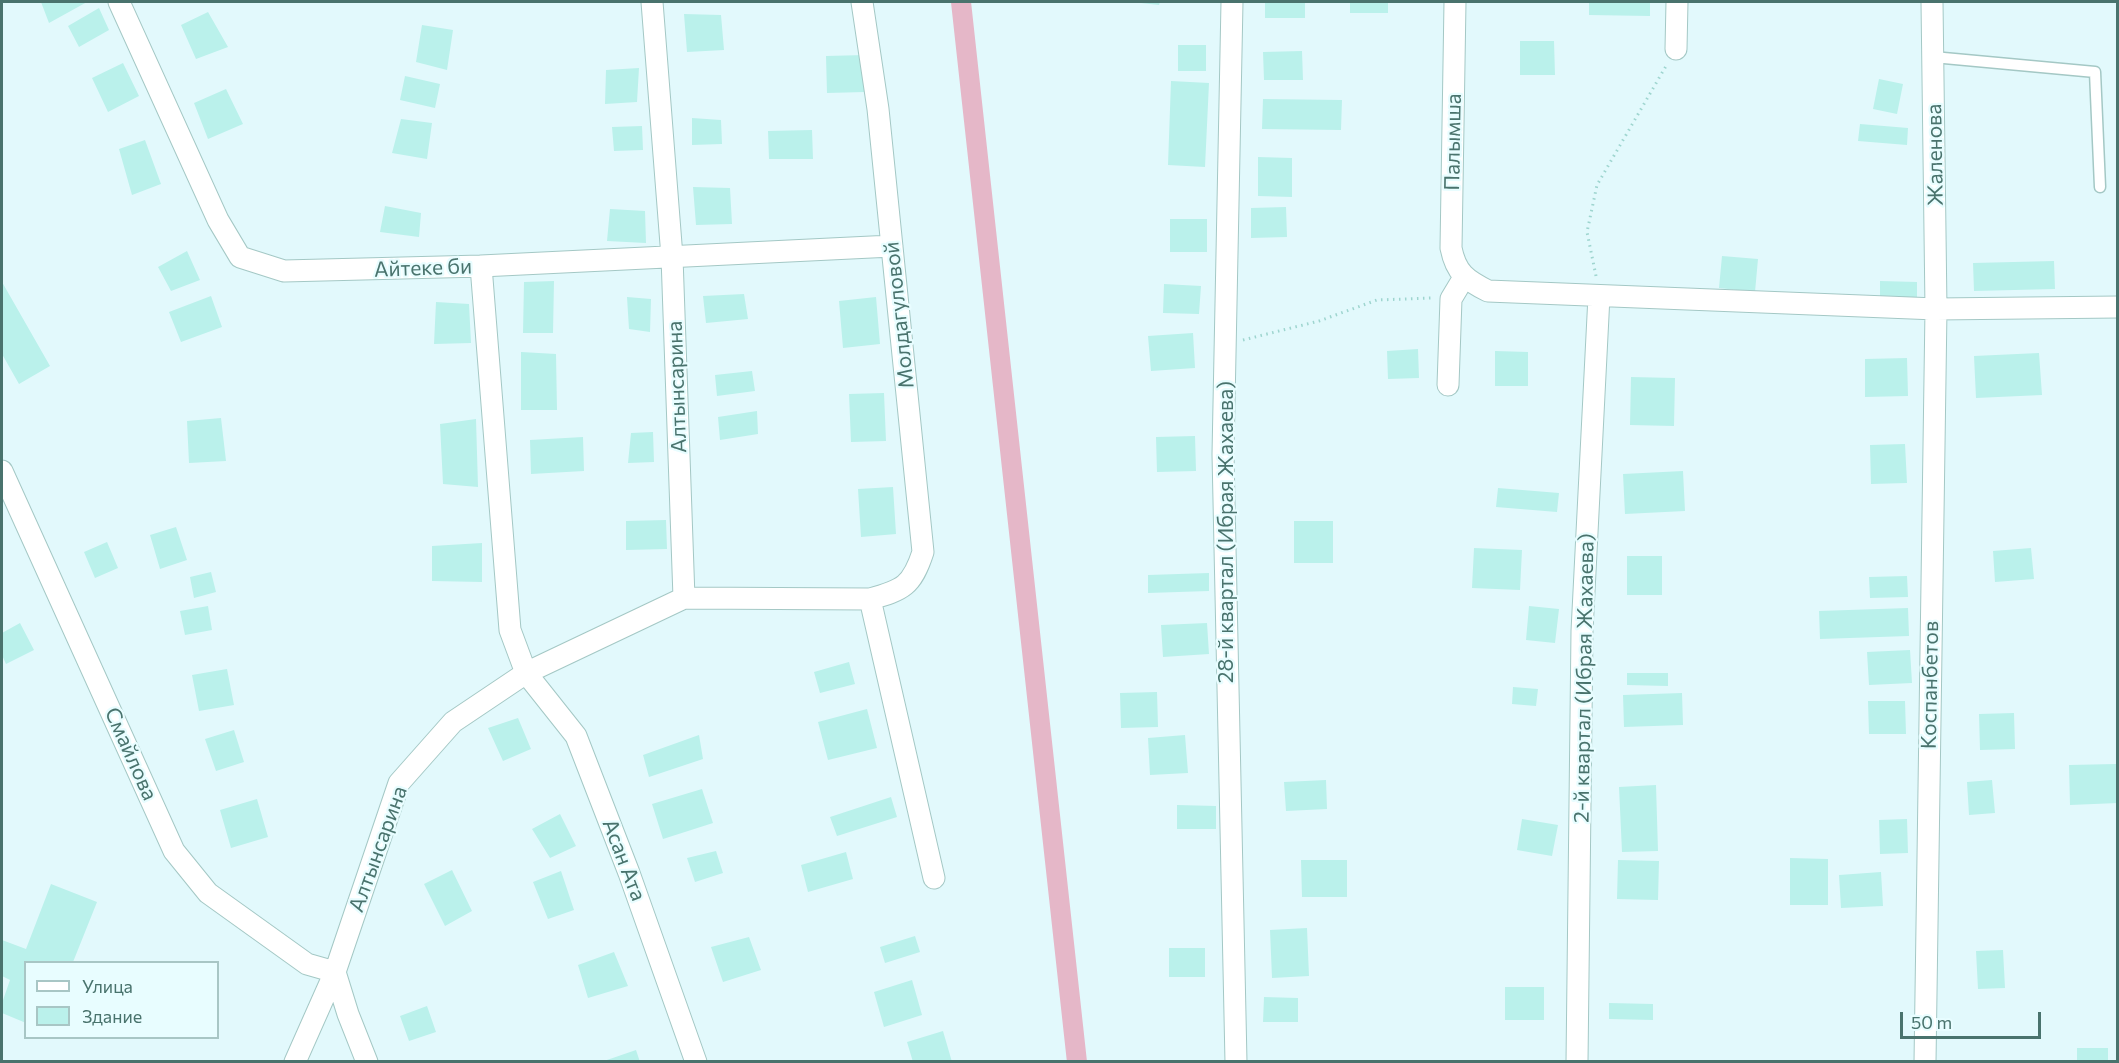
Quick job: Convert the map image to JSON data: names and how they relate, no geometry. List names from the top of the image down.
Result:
{
  "streets": {
    "street": [
      "Палымша",
      "Жаленова",
      "Айтеке би",
      "Молдагуловой",
      "Алтынсарина",
      "28-й квартал (Ибрая Жахаева)",
      "2-й квартал (Ибрая Жахаева)",
      "Коспанбетов",
      "Смайлова",
      "Асан Ата"
    ]
  },
  "crossings": [
    ["Жаленова", "Коспанбетов"],
    ["Айтеке би", "Молдагуловой"],
    ["Айтеке би", "Алтынсарина"],
    ["Молдагуловой", "Алтынсарина"],
    ["Алтынсарина", "Смайлова"],
    ["Алтынсарина", "Асан Ата"]
  ],
  "legend": ["Улица", "Здание"],
  "scale_bar": "50 m"
}
